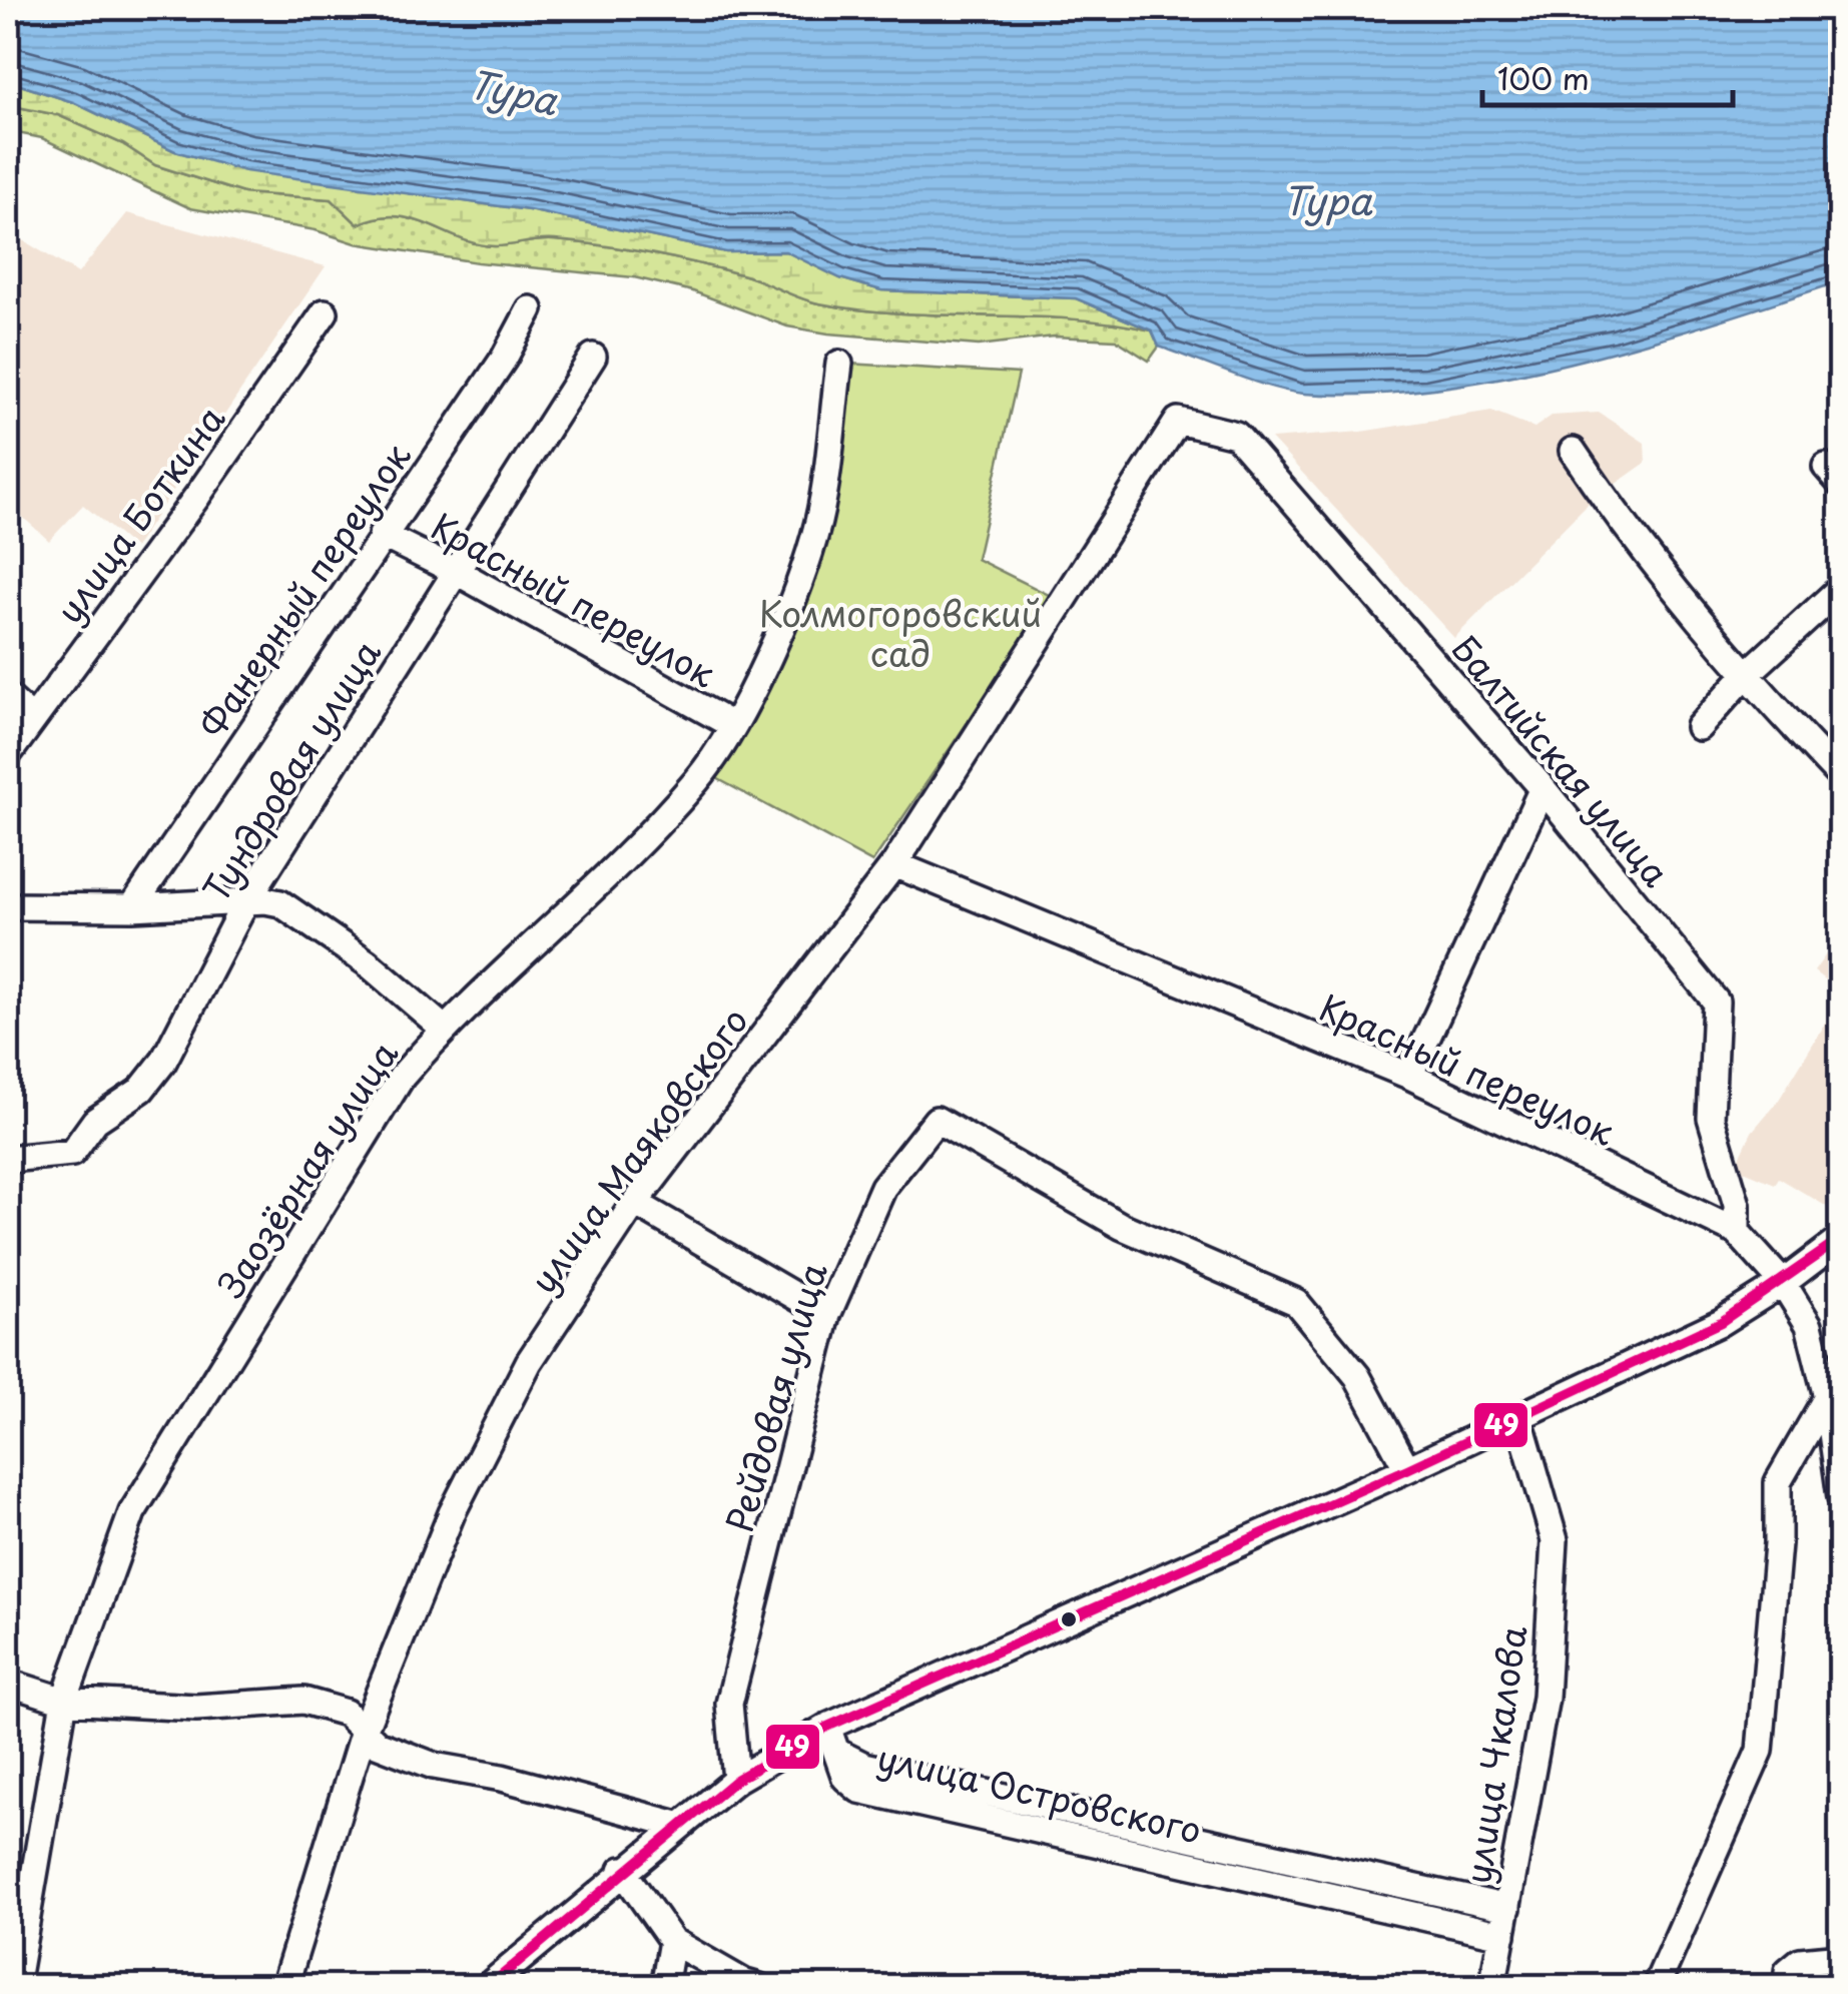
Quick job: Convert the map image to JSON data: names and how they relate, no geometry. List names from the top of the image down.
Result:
{
  "streets": {
    "street": [
      "улица Боткина",
      "Фанерный переулок",
      "Красный переулок",
      "Балтийская улица",
      "Тундровая улица",
      "улица Маяковского",
      "Заозёрная улица",
      "Рейдовая улица",
      "улица Чкалова",
      "улица Островского"
    ]
  },
  "crossings": [
    ["Фанерный переулок", "Красный переулок"],
    ["Красный переулок", "Балтийская улица"],
    ["Красный переулок", "Тундровая улица"],
    ["Красный переулок", "улица Маяковского"],
    ["Красный переулок", "Заозёрная улица"],
    ["Балтийская улица", "улица Маяковского"],
    ["улица Чкалова", "улица Островского"]
  ],
  "water": ["Тура"],
  "parks": ["Колмогоровский сад"],
  "lines": ["transit line 49"],
  "scale_bar": "100 m"
}
